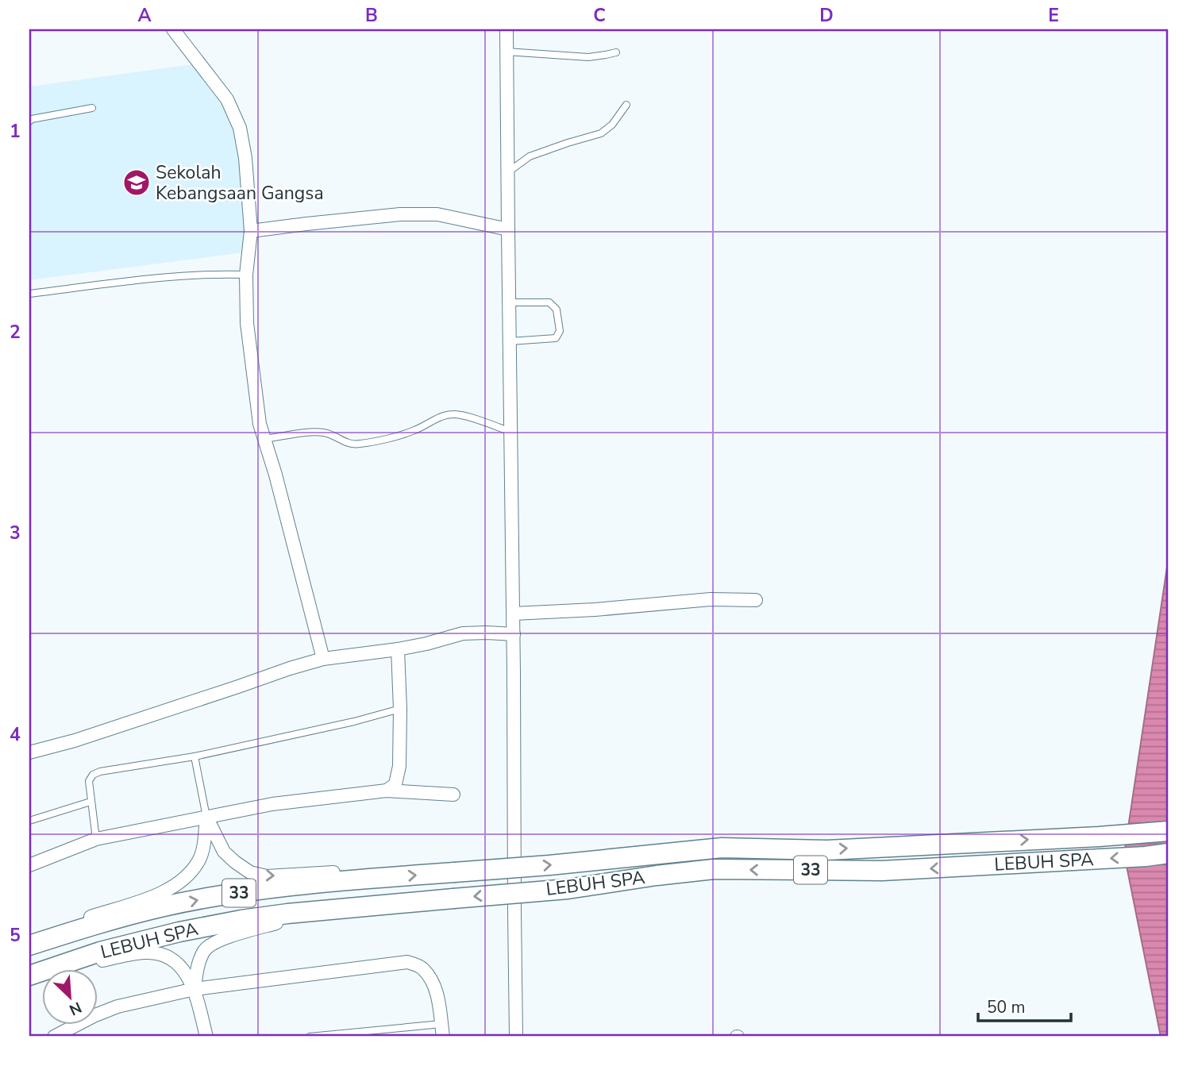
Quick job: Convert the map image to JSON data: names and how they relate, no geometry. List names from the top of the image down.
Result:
{
  "streets": {
    "highway": ["LEBUH SPA", "33"]
  },
  "places": {
    "school or university": ["Sekolah Kebangsaan Gangsa"]
  },
  "scale_bar": "50 m",
  "north": "bottom right",
  "grid": {
    "columns": [
      "A",
      "B",
      "C",
      "D",
      "E"
    ],
    "rows": [
      "1",
      "2",
      "3",
      "4",
      "5"
    ]
  }
}
